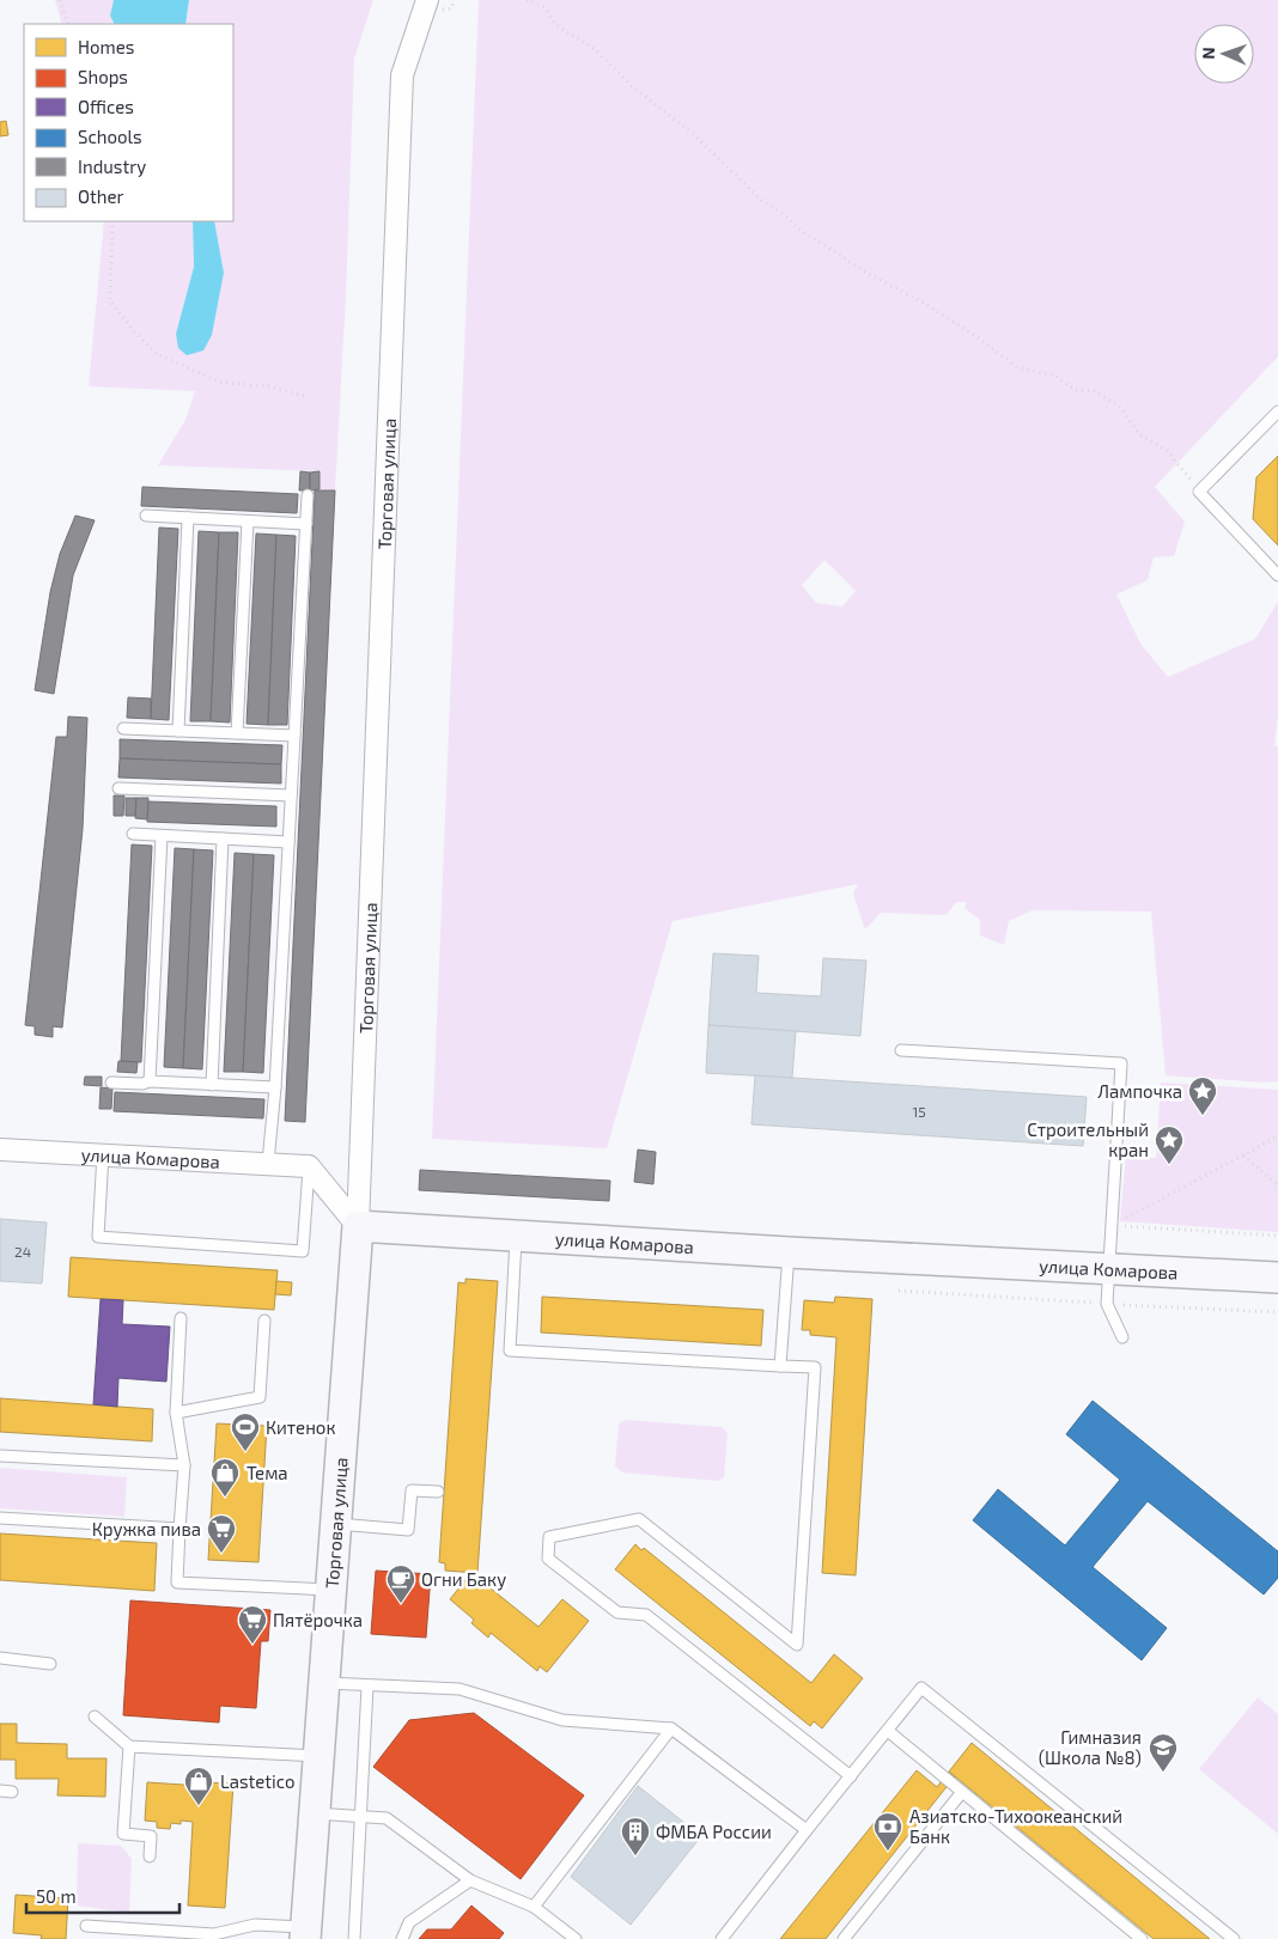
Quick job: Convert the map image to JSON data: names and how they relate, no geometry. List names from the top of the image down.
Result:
{
  "streets": {
    "street": ["Торговая улица", "улица Комарова"]
  },
  "crossings": [
    ["Торговая улица", "улица Комарова"]
  ],
  "places": {
    "place": ["Лампочка", "Строительный кран"],
    "sports": ["Китенок"],
    "shop": ["Тема", "Lastetico"],
    "supermarket": ["Кружка пива", "Пятёрочка"],
    "cafe": ["Огни Баку"],
    "school or university": ["Гимназия (Школа №8)"],
    "bank": ["Азиатско-Тихоокеанский Банк"],
    "building": ["ФМБА России"]
  },
  "house_numbers": ["15", "24"],
  "legend": [
    "Homes",
    "Shops",
    "Offices",
    "Schools",
    "Industry",
    "Other"
  ],
  "scale_bar": "50 m",
  "north": "left"
}
